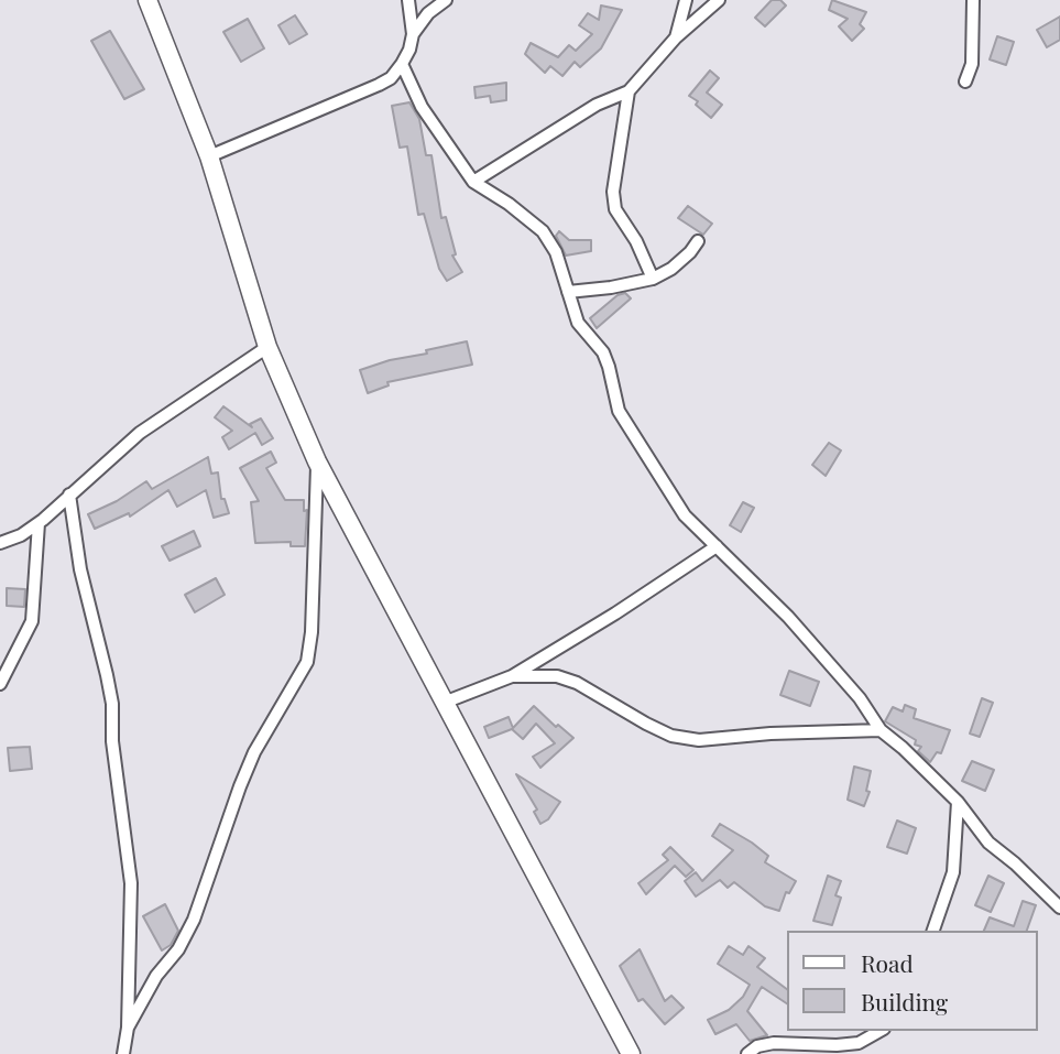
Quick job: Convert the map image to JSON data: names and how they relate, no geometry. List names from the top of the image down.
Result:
{
  "legend": ["Road", "Building"]
}
